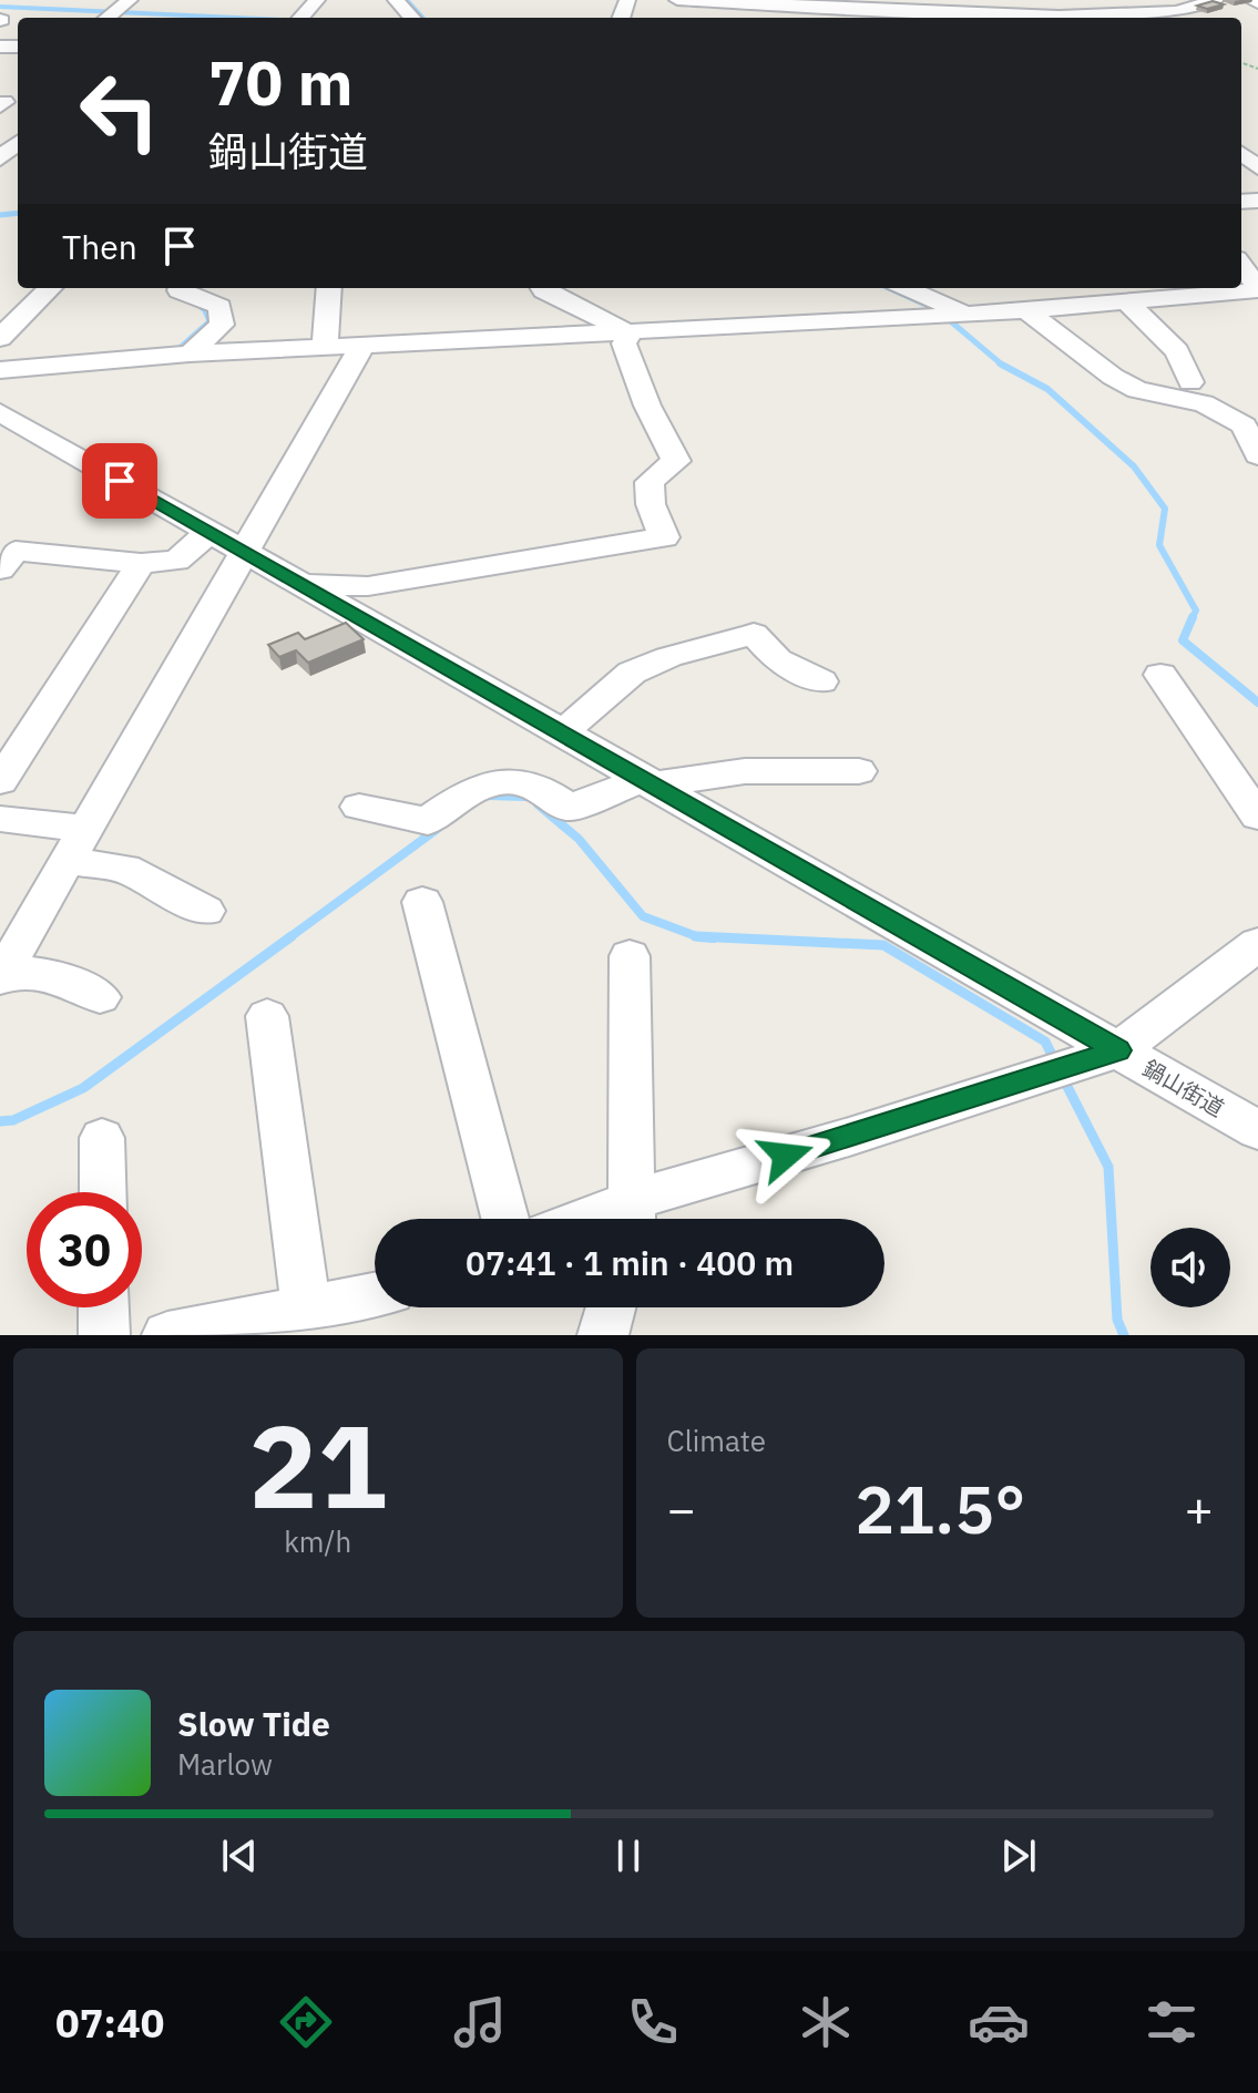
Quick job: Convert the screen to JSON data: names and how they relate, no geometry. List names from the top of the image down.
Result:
{
  "streets": {
    "street": ["鍋山街道"]
  },
  "page": {
    "turn": ["70 m", "鍋山街道"],
    "then": "Then",
    "limit": "30",
    "trip": "07:41 · 1 min · 400 m",
    "tile": [
      ["21", "km/h"],
      "Climate"
    ],
    "heat": ["−", "21.5°", "+"],
    "song": ["Slow Tide", "Marlow"],
    "tabs": "07:40"
  }
}
